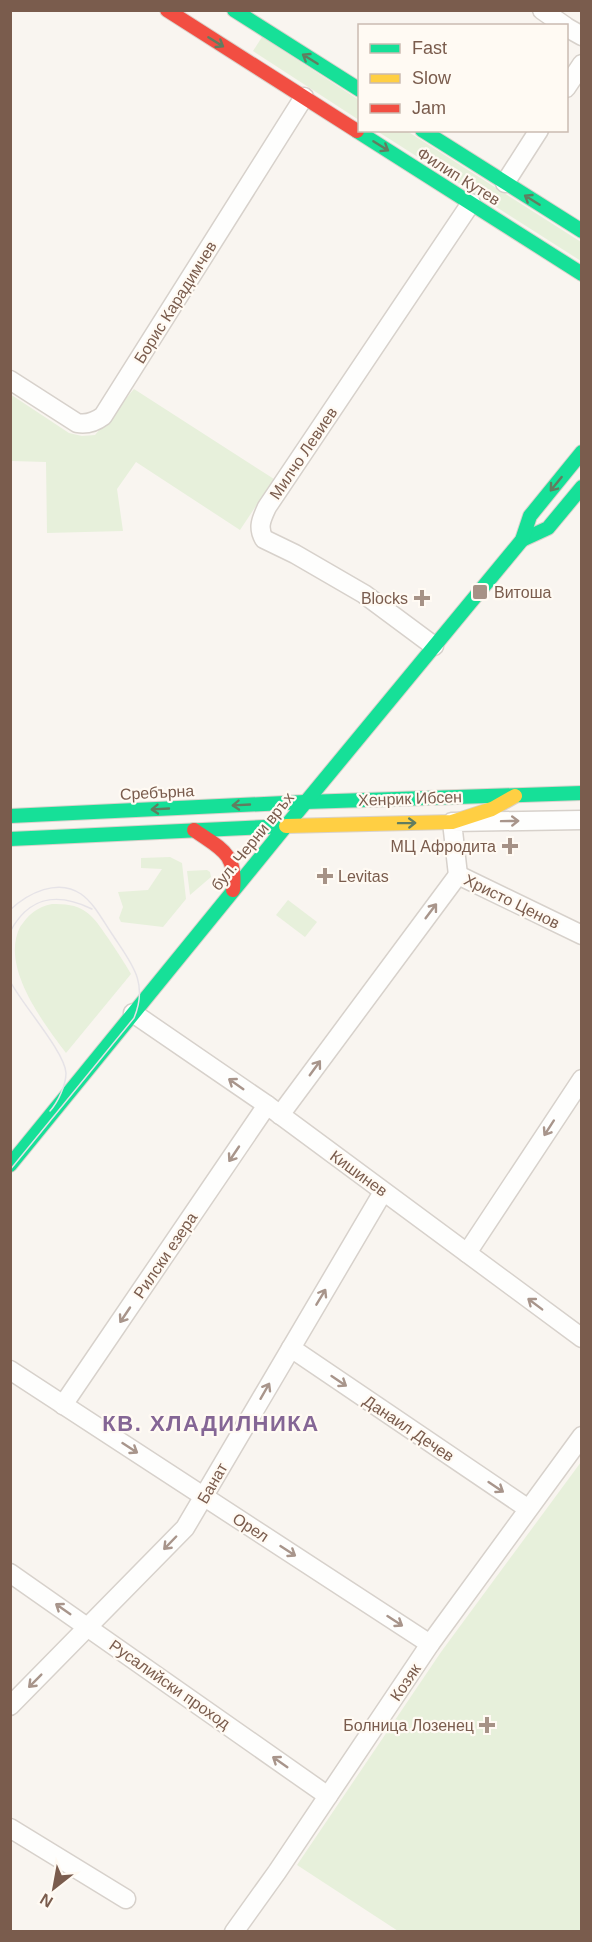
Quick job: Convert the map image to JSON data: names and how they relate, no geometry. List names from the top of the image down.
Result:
{
  "streets": {
    "main road": [
      "Филип Кутев",
      "Сребърна",
      "Хенрик Ибсен",
      "бул. Черни връх"
    ],
    "street": [
      "Борис Карадимчев",
      "Милчо Левиев",
      "Христо Ценов",
      "Кишинев",
      "Рилски езера",
      "Данаил Дечев",
      "Банат",
      "Орел",
      "Козяк",
      "Русалийски проход"
    ]
  },
  "crossings": [
    ["Филип Кутев", "Борис Карадимчев"],
    ["Филип Кутев", "Милчо Левиев"],
    ["Милчо Левиев", "бул. Черни връх"],
    ["Сребърна", "Хенрик Ибсен"],
    ["Сребърна", "бул. Черни връх"],
    ["Хенрик Ибсен", "бул. Черни връх"],
    ["Хенрик Ибсен", "Христо Ценов"],
    ["бул. Черни връх", "Кишинев"],
    ["Христо Ценов", "Рилски езера"],
    ["Кишинев", "Рилски езера"],
    ["Кишинев", "Банат"],
    ["Рилски езера", "Орел"],
    ["Данаил Дечев", "Банат"],
    ["Данаил Дечев", "Козяк"],
    ["Банат", "Орел"],
    ["Банат", "Русалийски проход"],
    ["Орел", "Козяк"],
    ["Козяк", "Русалийски проход"]
  ],
  "one_way": [
    "Кишинев",
    "Данаил Дечев",
    "Орел",
    "Русалийски проход"
  ],
  "districts": ["КВ. ХЛАДИЛНИКА"],
  "places": {
    "transit": ["Витоша"],
    "health": [
      "Blocks",
      "МЦ Афродита",
      "Levitas",
      "Болница Лозенец"
    ]
  },
  "legend": ["Fast", "Slow", "Jam"],
  "north": "bottom left"
}
